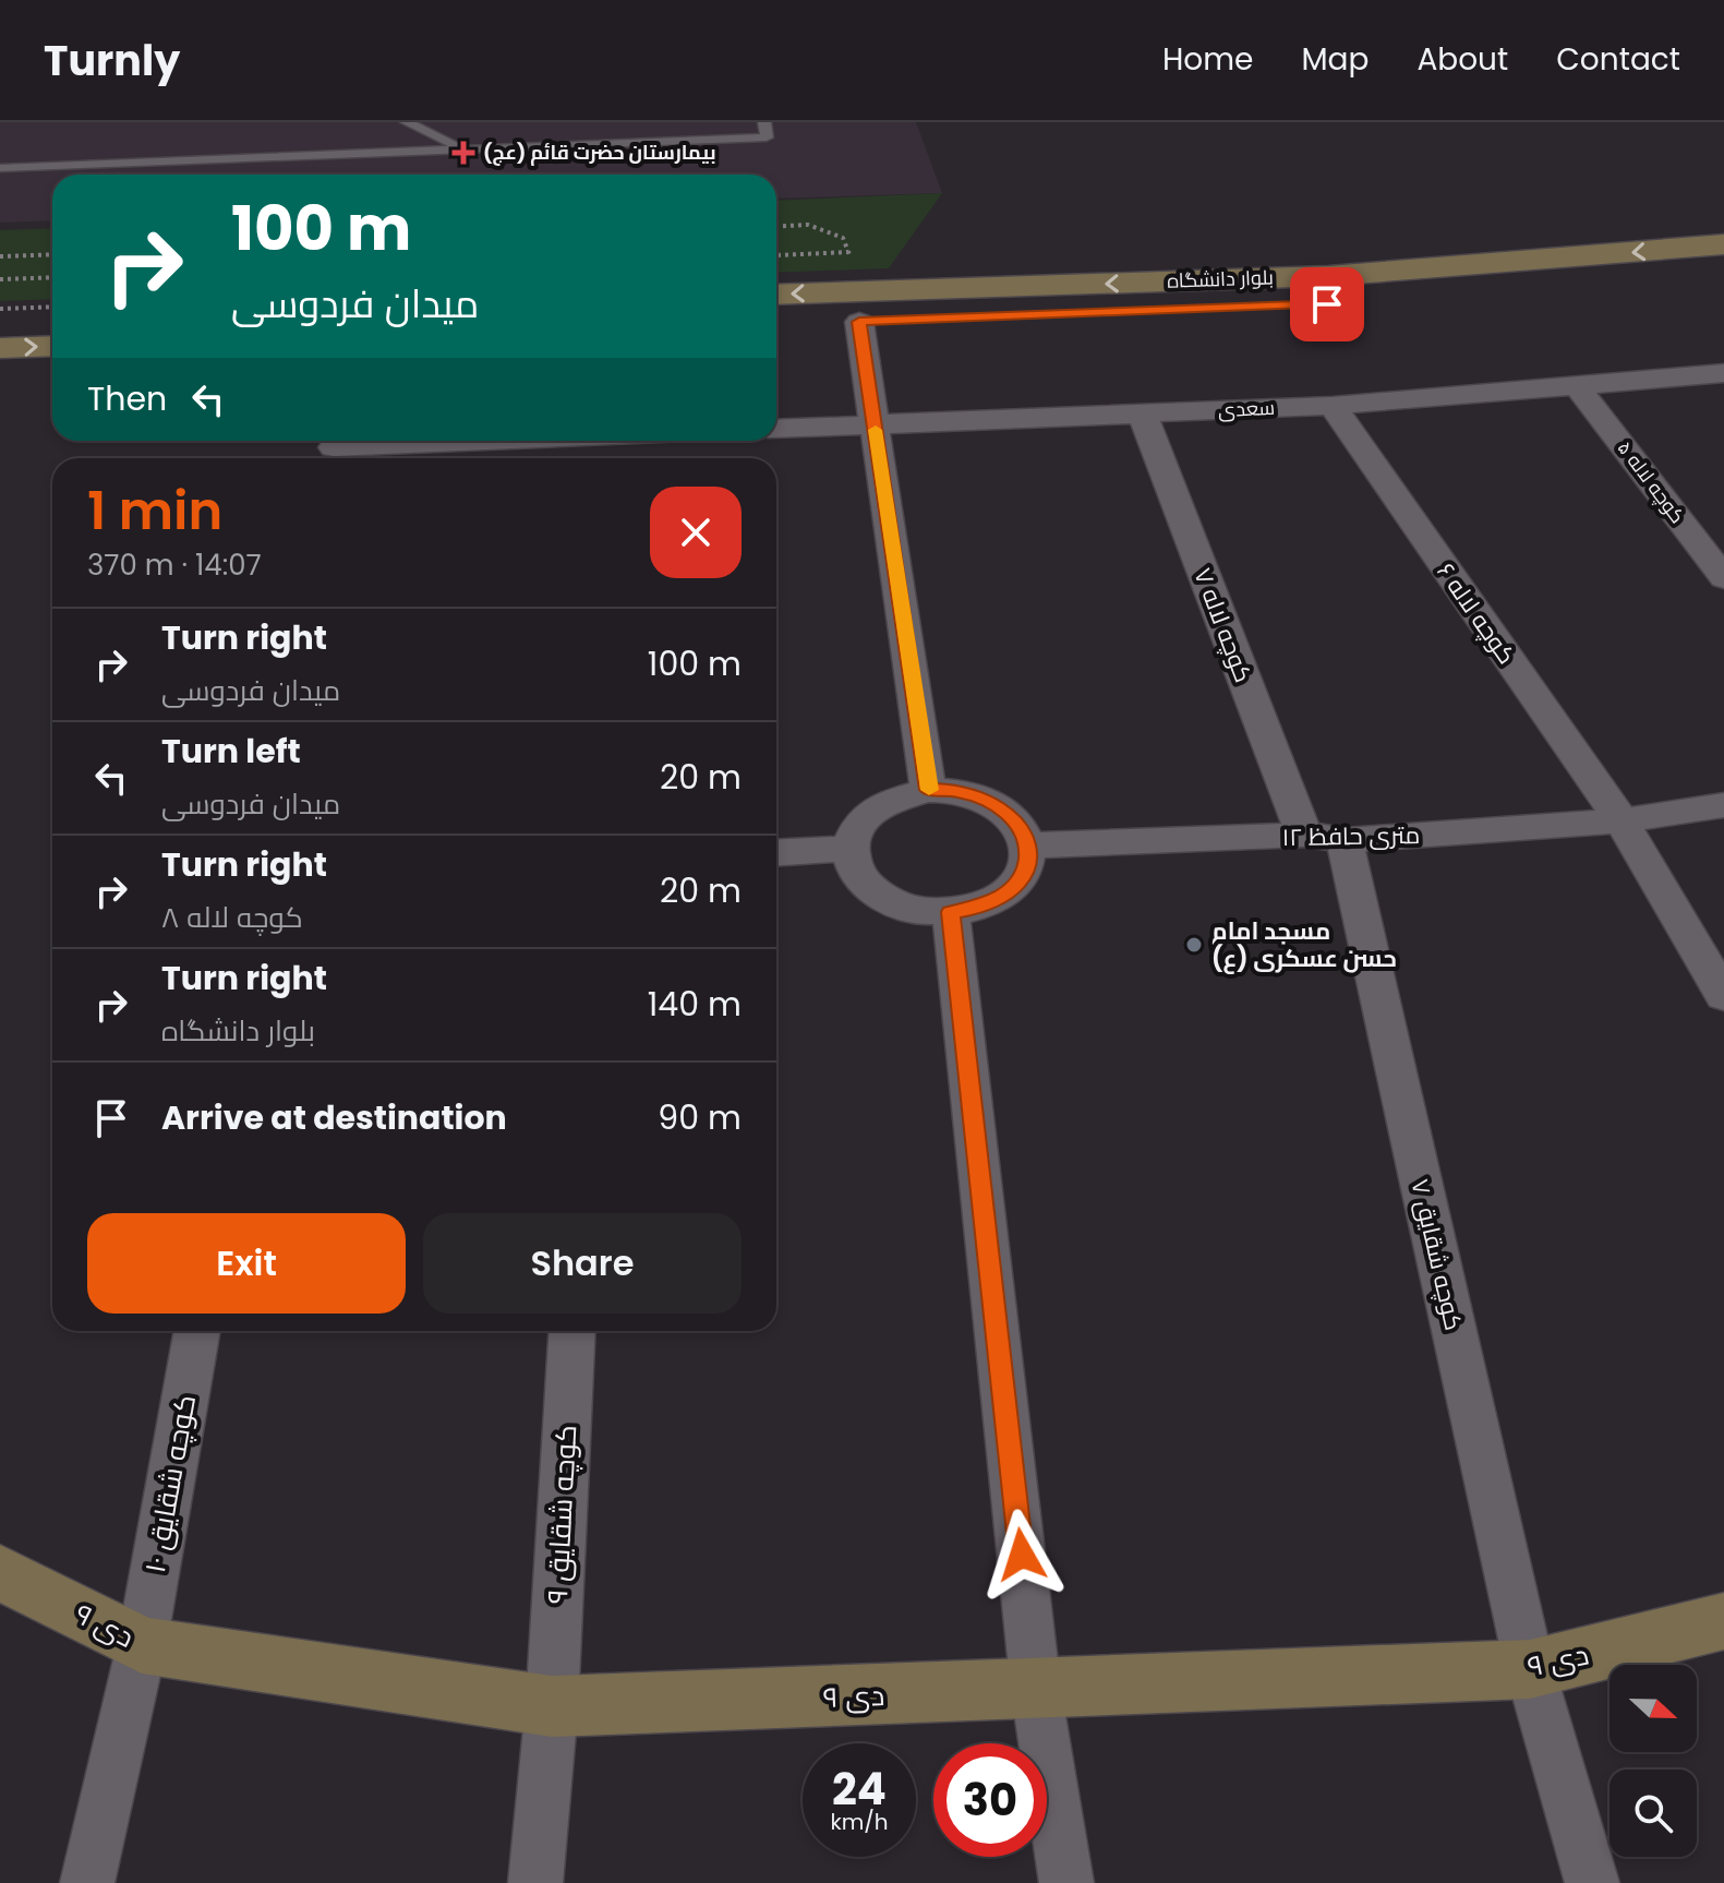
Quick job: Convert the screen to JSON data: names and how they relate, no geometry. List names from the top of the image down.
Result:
{
  "streets": {
    "street": [
      "بلوار دانشگاه",
      "سعدی",
      "کوچه لاله ۵",
      "کوچه لاله ۶",
      "کوچه لاله ۷",
      "۱۲ متری حافظ",
      "کوچه شقایق ۷",
      "کوچه شقایق ۱۰",
      "کوچه شقایق ۹",
      "۹ دی"
    ]
  },
  "crossings": [
    ["سعدی", "کوچه لاله ۵"],
    ["سعدی", "کوچه لاله ۶"],
    ["سعدی", "کوچه لاله ۷"],
    ["کوچه لاله ۶", "۱۲ متری حافظ"],
    ["کوچه لاله ۷", "۱۲ متری حافظ"],
    ["کوچه لاله ۷", "کوچه شقایق ۷"],
    ["۱۲ متری حافظ", "کوچه شقایق ۷"],
    ["کوچه شقایق ۷", "۹ دی"],
    ["کوچه شقایق ۱۰", "۹ دی"],
    ["کوچه شقایق ۹", "۹ دی"]
  ],
  "places": {
    "health": ["بیمارستان حضرت قائم (عج)"],
    "other": ["مسجد امام حسن عسکری (ع)"]
  },
  "north": "right",
  "page": {
    "header": "Turnly",
    "nav": [
      "Home",
      "Map",
      "About",
      "Contact"
    ],
    "turn": ["100 m", "میدان فردوسی"],
    "then": "Then",
    "heading": ["1 min", "370 m · 14:07"],
    "list": [
      {
        "name": "Turn right",
        "note": "میدان فردوسی",
        "value": "100 m"
      },
      {
        "name": "Turn left",
        "note": "میدان فردوسی",
        "value": "20 m"
      },
      {
        "name": "Turn right",
        "note": "کوچه لاله ۸",
        "value": "20 m"
      },
      {
        "name": "Turn right",
        "note": "بلوار دانشگاه",
        "value": "140 m"
      },
      {
        "name": "Arrive at destination",
        "value": "90 m"
      }
    ],
    "buttons": ["Exit", "Share"],
    "speed": "24 km/h",
    "limit": "30"
  }
}
